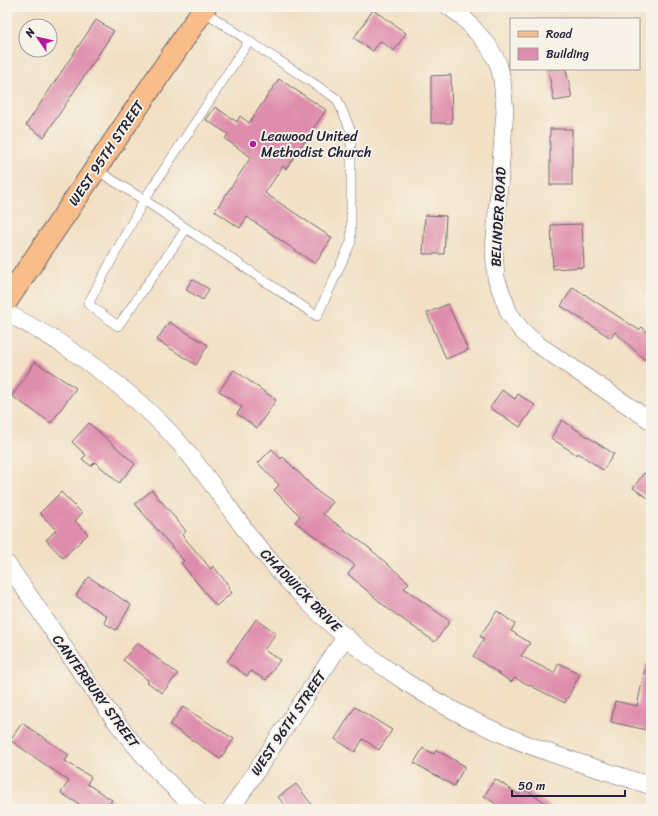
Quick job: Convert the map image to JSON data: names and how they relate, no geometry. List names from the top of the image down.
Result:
{
  "streets": {
    "main road": ["WEST 95TH STREET"],
    "street": [
      "BELINDER ROAD",
      "CHADWICK DRIVE",
      "CANTERBURY STREET",
      "WEST 96TH STREET"
    ]
  },
  "crossings": [
    ["CHADWICK DRIVE", "WEST 96TH STREET"]
  ],
  "places": ["Leawood United Methodist Church"],
  "legend": ["Road", "Building"],
  "scale_bar": "50 m",
  "north": "top left"
}
